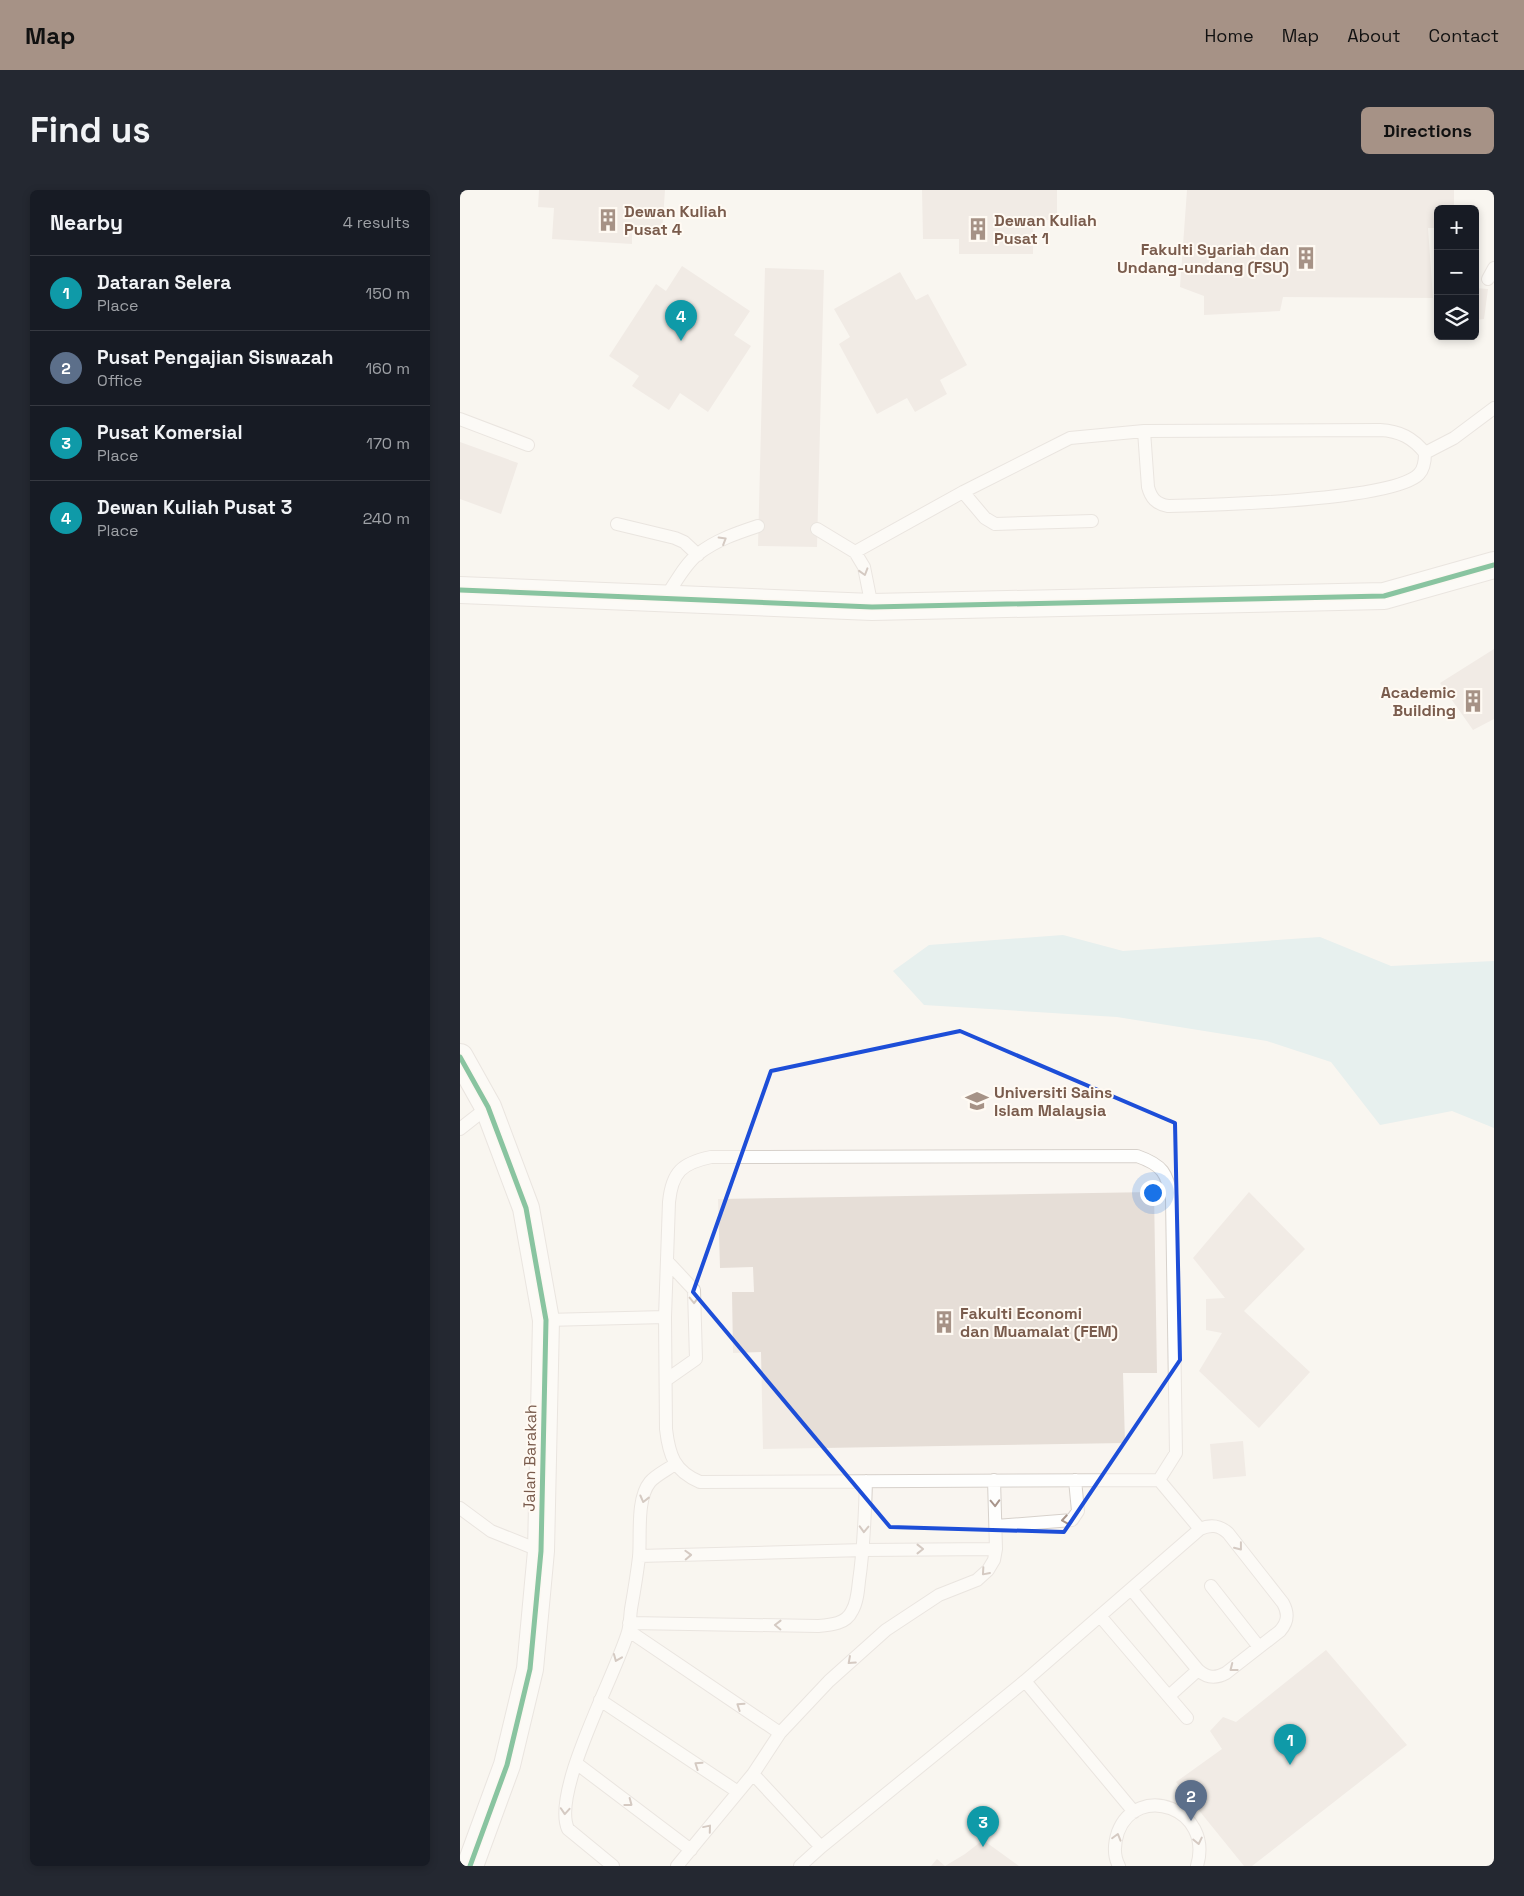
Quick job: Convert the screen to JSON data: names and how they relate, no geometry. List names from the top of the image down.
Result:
{
  "streets": {
    "street": ["Jalan Barakah"]
  },
  "places": {
    "building": [
      "Dewan Kuliah Pusat 4",
      "Dewan Kuliah Pusat 1",
      "Fakulti Syariah dan Undang-undang (FSU)",
      "Academic Building",
      "Fakulti Economi dan Muamalat (FEM)"
    ],
    "school or university": ["Universiti Sains Islam Malaysia"]
  },
  "page": {
    "header": "Map",
    "nav": [
      "Home",
      "Map",
      "About",
      "Contact"
    ],
    "buttons": "Directions",
    "title": "Find us",
    "heading": ["Nearby", "4 results"],
    "map_buttons": ["+", "−"],
    "list": [
      {
        "mark": "1",
        "name": "Dataran Selera",
        "note": "Place",
        "value": "150 m"
      },
      {
        "mark": "2",
        "name": "Pusat Pengajian Siswazah",
        "note": "Office",
        "value": "160 m"
      },
      {
        "mark": "3",
        "name": "Pusat Komersial",
        "note": "Place",
        "value": "170 m"
      },
      {
        "mark": "4",
        "name": "Dewan Kuliah Pusat 3",
        "note": "Place",
        "value": "240 m"
      }
    ],
    "pins": [
      "4",
      "1",
      "2",
      "3"
    ]
  }
}
